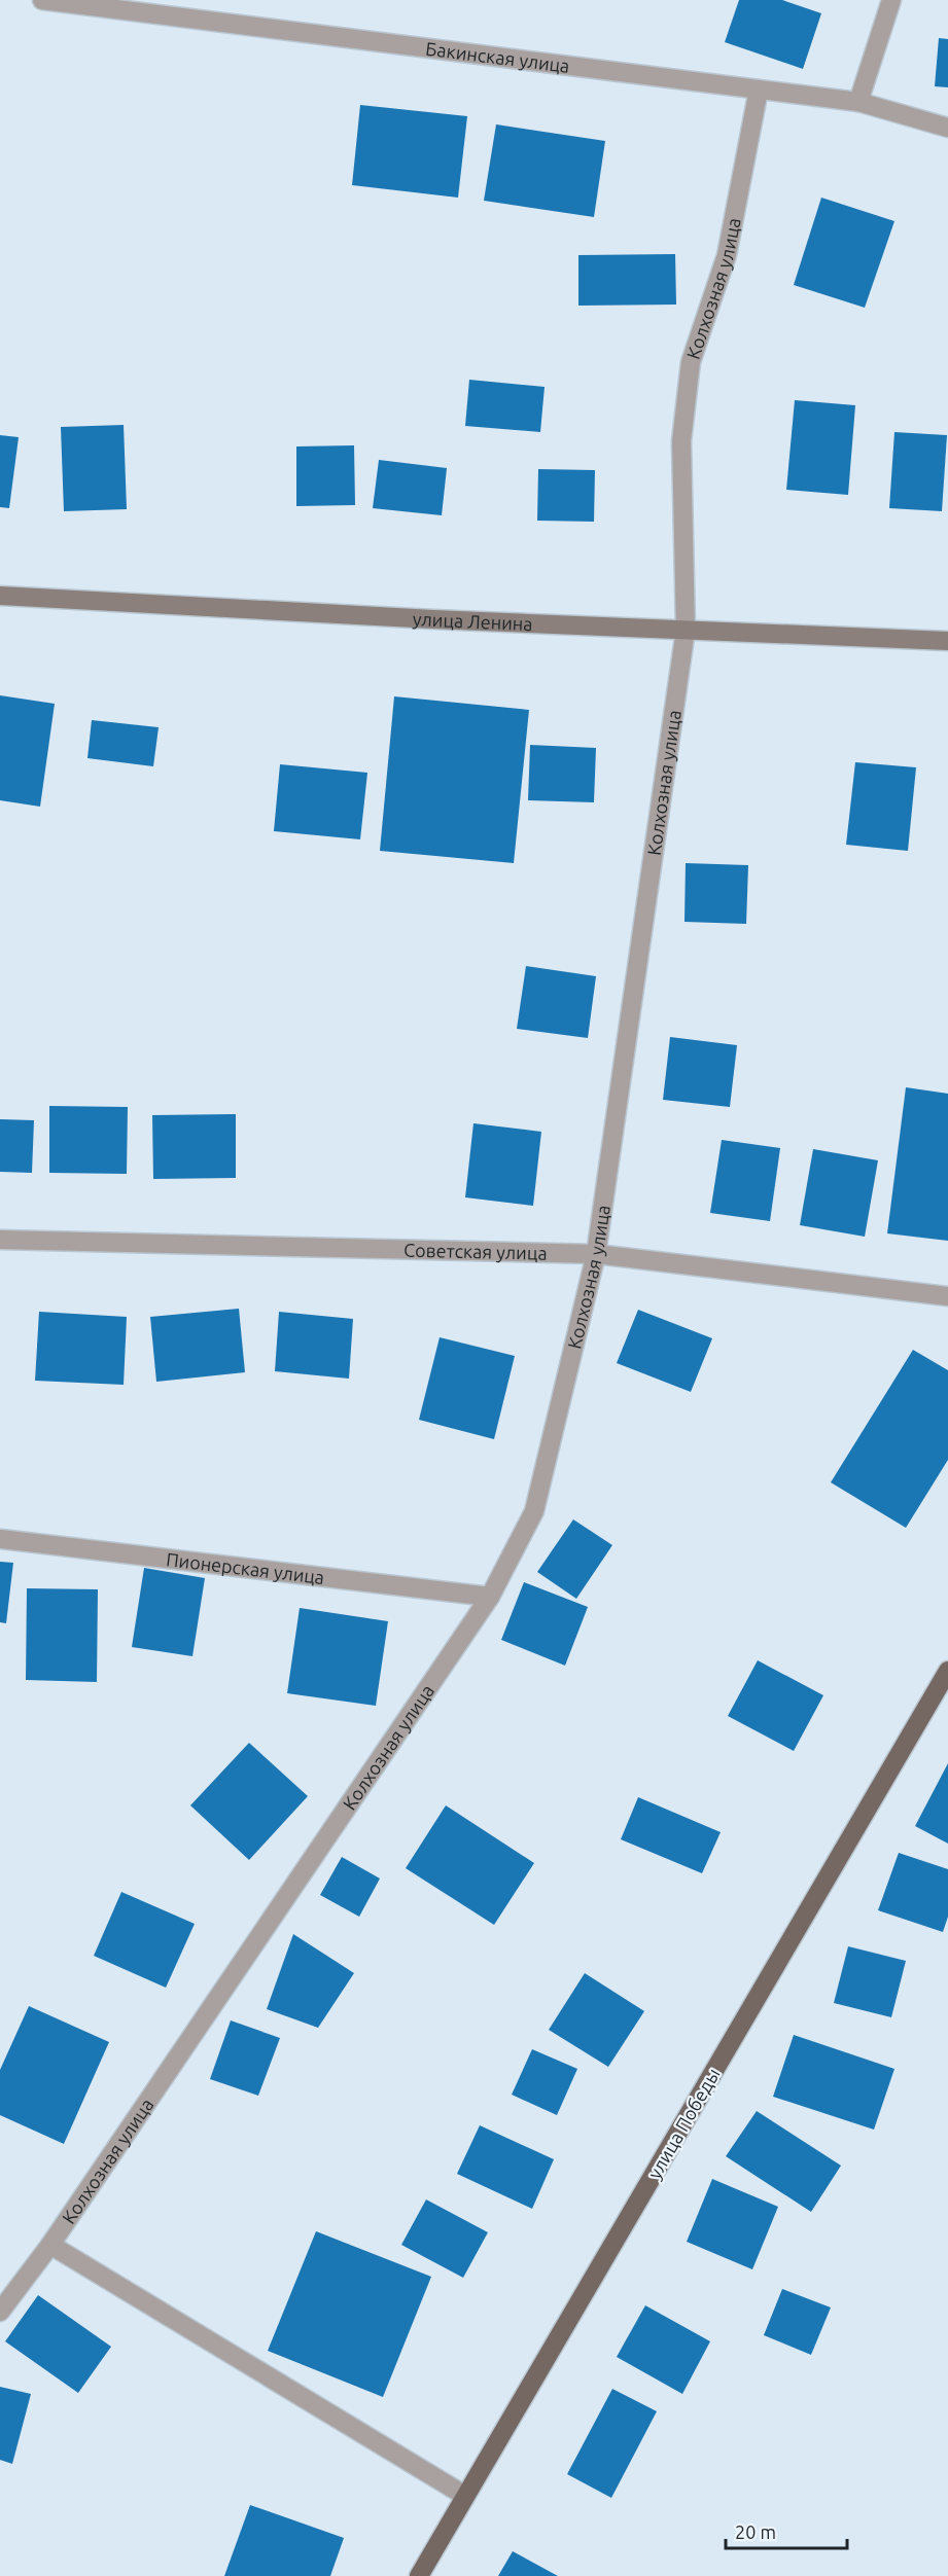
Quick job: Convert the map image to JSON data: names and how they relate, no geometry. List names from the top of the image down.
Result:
{
  "streets": {
    "main road": ["улица Ленина", "улица Победы"],
    "street": [
      "Бакинская улица",
      "Колхозная улица",
      "Советская улица",
      "Пионерская улица"
    ]
  },
  "crossings": [
    ["Бакинская улица", "Колхозная улица"],
    ["Колхозная улица", "улица Ленина"],
    ["Колхозная улица", "Советская улица"],
    ["Колхозная улица", "Пионерская улица"]
  ],
  "scale_bar": "20 m"
}
